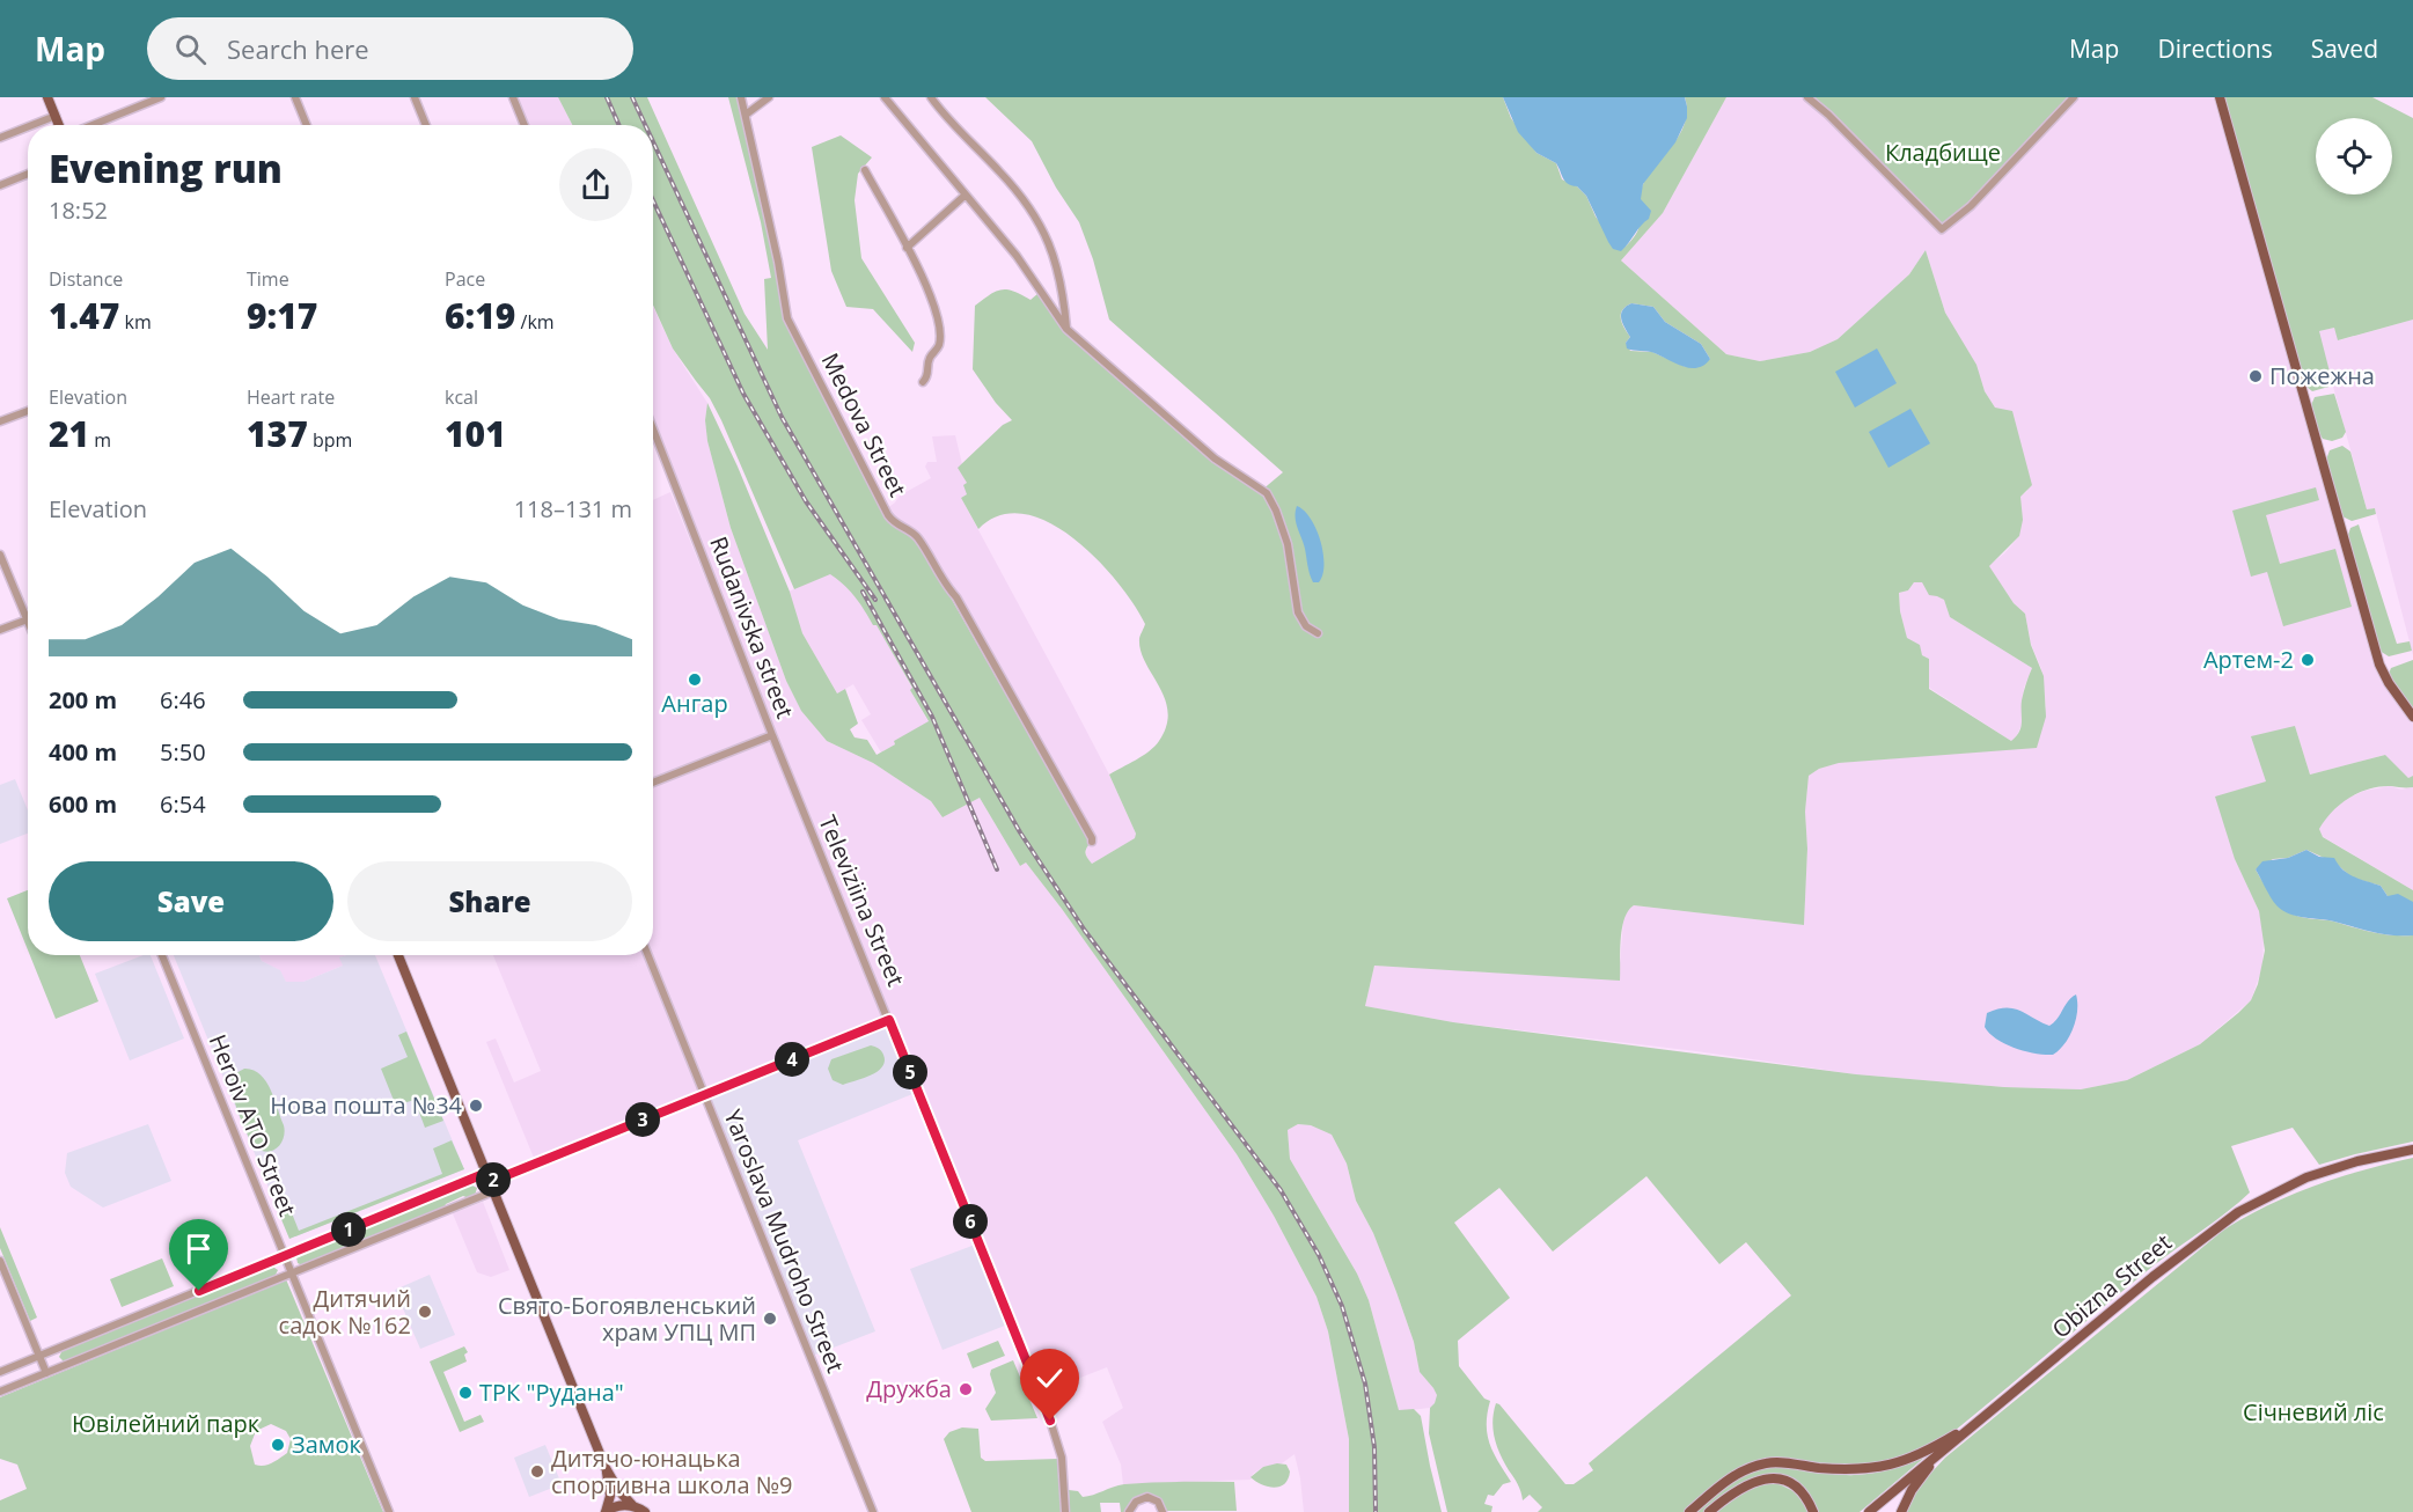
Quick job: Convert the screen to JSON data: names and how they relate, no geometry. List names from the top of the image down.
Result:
{
  "streets": {
    "main road": ["Obizna Street"],
    "street": [
      "Medova Street",
      "Rudanivska street",
      "Televiziina Street",
      "Heroiv ATO Street",
      "Yaroslava Mudroho Street"
    ]
  },
  "crossings": [
    ["Rudanivska street", "Televiziina Street"]
  ],
  "parks": ["Кладбище", "Січневий ліс", "Ювілейний парк"],
  "places": [
    "Пожежна",
    "Артем-2",
    "Ангар",
    "Нова пошта №34",
    "Дитячий садок №162",
    "Свято-Богоявленський храм УПЦ МП",
    "Дружба",
    "ТРК \"Рудана\"",
    "Замок",
    "Дитячо-юнацька спортивна школа №9"
  ],
  "page": {
    "header": "Map",
    "search": "Search here",
    "nav": ["Map", "Directions", "Saved"],
    "heading": ["Evening run", "18:52"],
    "stats": [
      ["Distance", "1.47 km"],
      ["Time", "9:17"],
      ["Pace", "6:19 /km"],
      ["Elevation", "21 m"],
      ["Heart rate", "137 bpm"],
      ["kcal", "101"]
    ],
    "chart": ["Elevation", "118–131 m"],
    "list": [
      {
        "name": "200 m",
        "note": "6:46"
      },
      {
        "name": "400 m",
        "note": "5:50"
      },
      {
        "name": "600 m",
        "note": "6:54"
      }
    ],
    "buttons": ["Save", "Share"],
    "pins": [
      "4",
      "5",
      "3",
      "2",
      "6",
      "1"
    ]
  }
}
